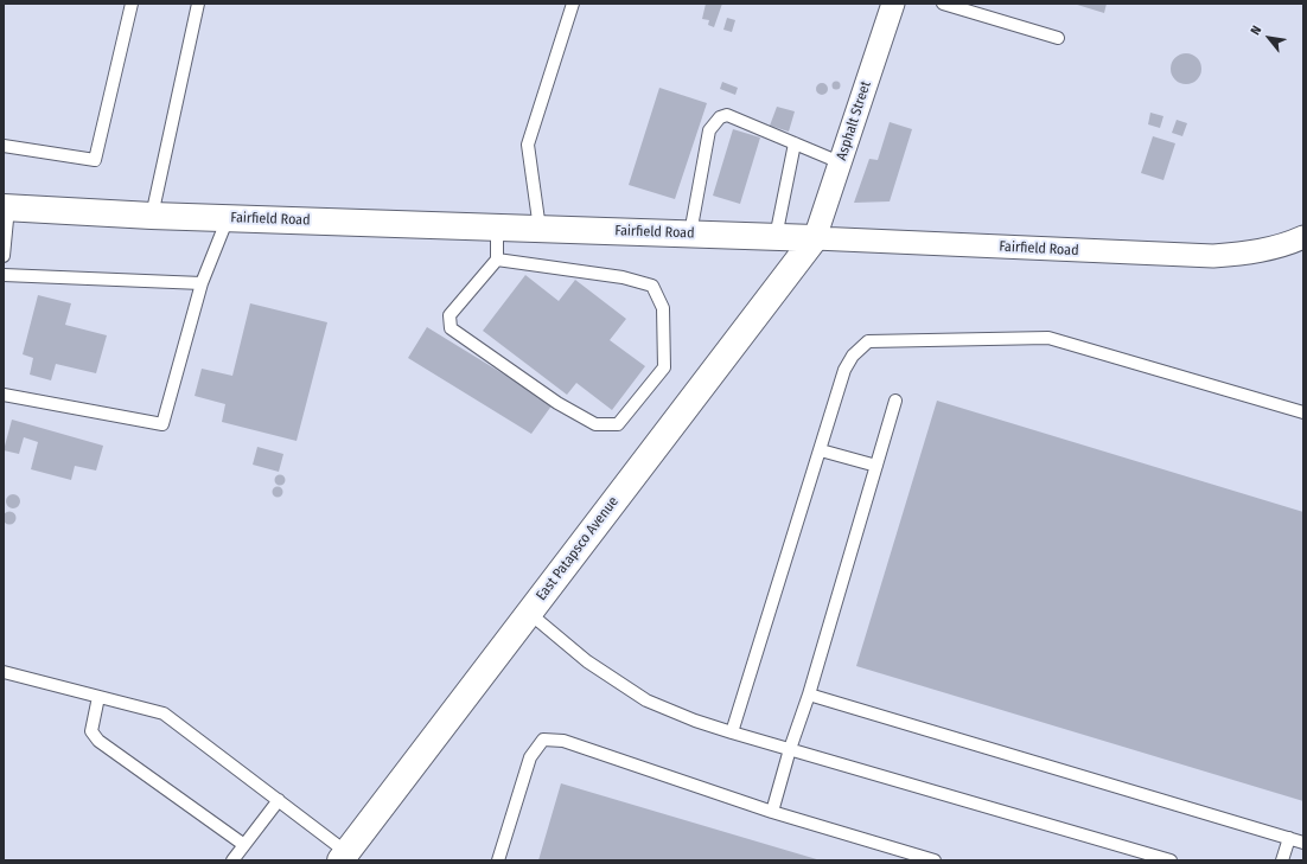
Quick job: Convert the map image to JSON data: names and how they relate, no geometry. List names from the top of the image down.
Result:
{
  "streets": {
    "street": ["Asphalt Street", "Fairfield Road", "East Patapsco Avenue"]
  },
  "crossings": [
    ["Asphalt Street", "Fairfield Road"],
    ["Asphalt Street", "East Patapsco Avenue"],
    ["Fairfield Road", "East Patapsco Avenue"]
  ],
  "north": "top left"
}
